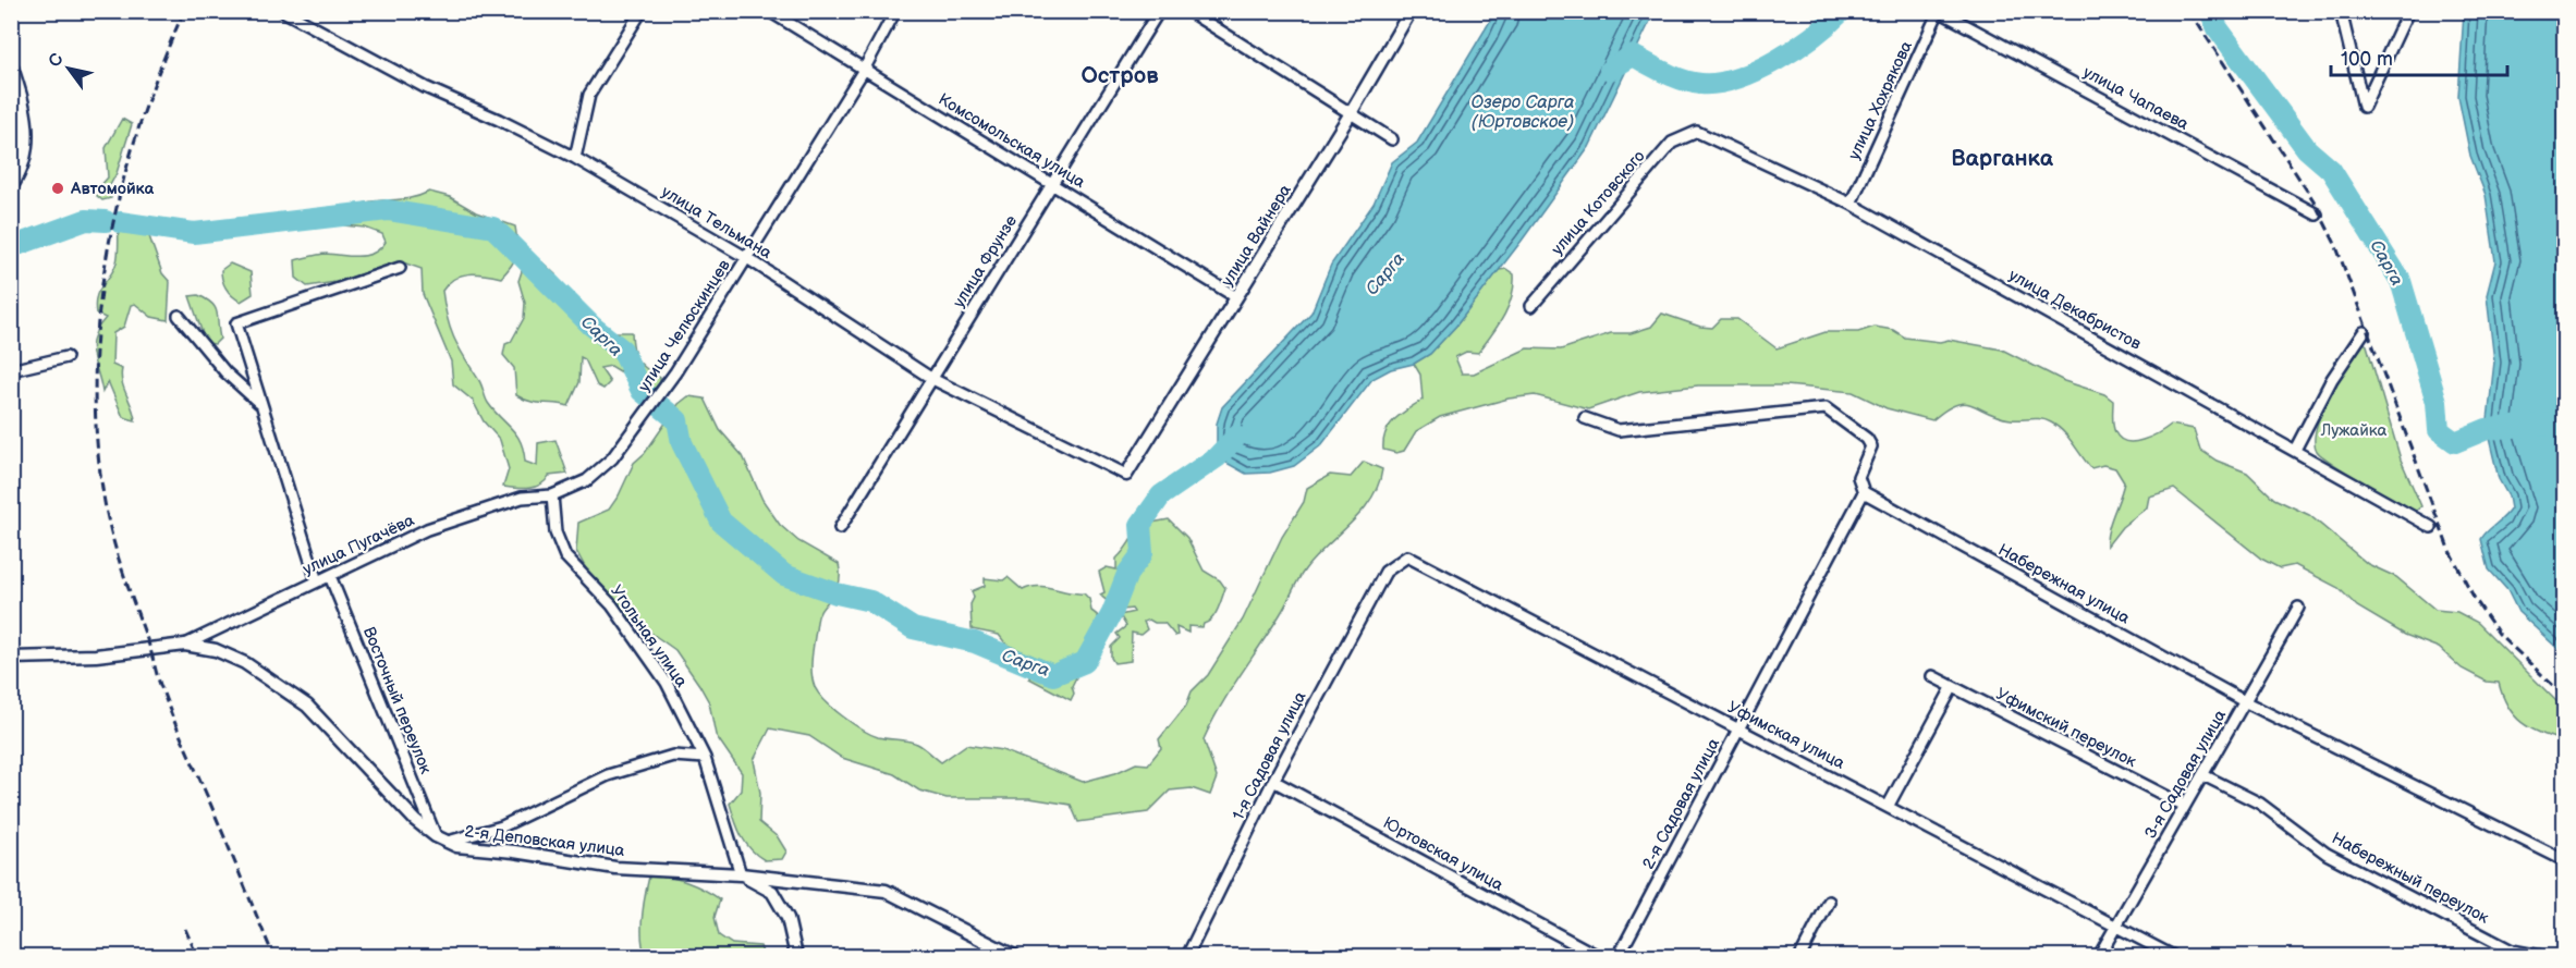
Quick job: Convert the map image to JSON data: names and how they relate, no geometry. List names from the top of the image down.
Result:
{
  "streets": {
    "street": [
      "улица Чапаева",
      "улица Хохрякова",
      "Комсомольская улица",
      "улица Котовского",
      "улица Тельмана",
      "улица Вайнера",
      "улица Фрунзе",
      "улица Декабристов",
      "улица Челюскинцев",
      "улица Пугачёва",
      "Набережная улица",
      "Угольная улица",
      "Восточный переулок",
      "Уфимский переулок",
      "Уфимская улица",
      "1-я Садовая улица",
      "3-я Садовая улица",
      "2-я Садовая улица",
      "2-я Деповская улица",
      "Юртовская улица",
      "Набережный переулок"
    ]
  },
  "crossings": [
    ["улица Чапаева", "улица Хохрякова"],
    ["улица Хохрякова", "улица Декабристов"],
    ["Комсомольская улица", "улица Вайнера"],
    ["Комсомольская улица", "улица Фрунзе"],
    ["Комсомольская улица", "улица Челюскинцев"],
    ["улица Котовского", "улица Декабристов"],
    ["улица Тельмана", "улица Вайнера"],
    ["улица Тельмана", "улица Фрунзе"],
    ["улица Тельмана", "улица Челюскинцев"],
    ["улица Челюскинцев", "улица Пугачёва"],
    ["улица Челюскинцев", "Угольная улица"],
    ["улица Пугачёва", "Угольная улица"],
    ["улица Пугачёва", "Восточный переулок"],
    ["улица Пугачёва", "2-я Деповская улица"],
    ["Набережная улица", "3-я Садовая улица"],
    ["Набережная улица", "2-я Садовая улица"],
    ["Угольная улица", "2-я Деповская улица"],
    ["Восточный переулок", "2-я Деповская улица"],
    ["Уфимский переулок", "3-я Садовая улица"],
    ["Уфимская улица", "1-я Садовая улица"],
    ["Уфимская улица", "3-я Садовая улица"],
    ["Уфимская улица", "2-я Садовая улица"],
    ["1-я Садовая улица", "Юртовская улица"],
    ["3-я Садовая улица", "Набережный переулок"]
  ],
  "districts": ["Остров", "Варганка"],
  "water": ["Озеро Сарга (Юртовское)", "Сарга"],
  "parks": ["Лужайка"],
  "places": ["Автомойка"],
  "scale_bar": "100 m",
  "north": "top left"
}
